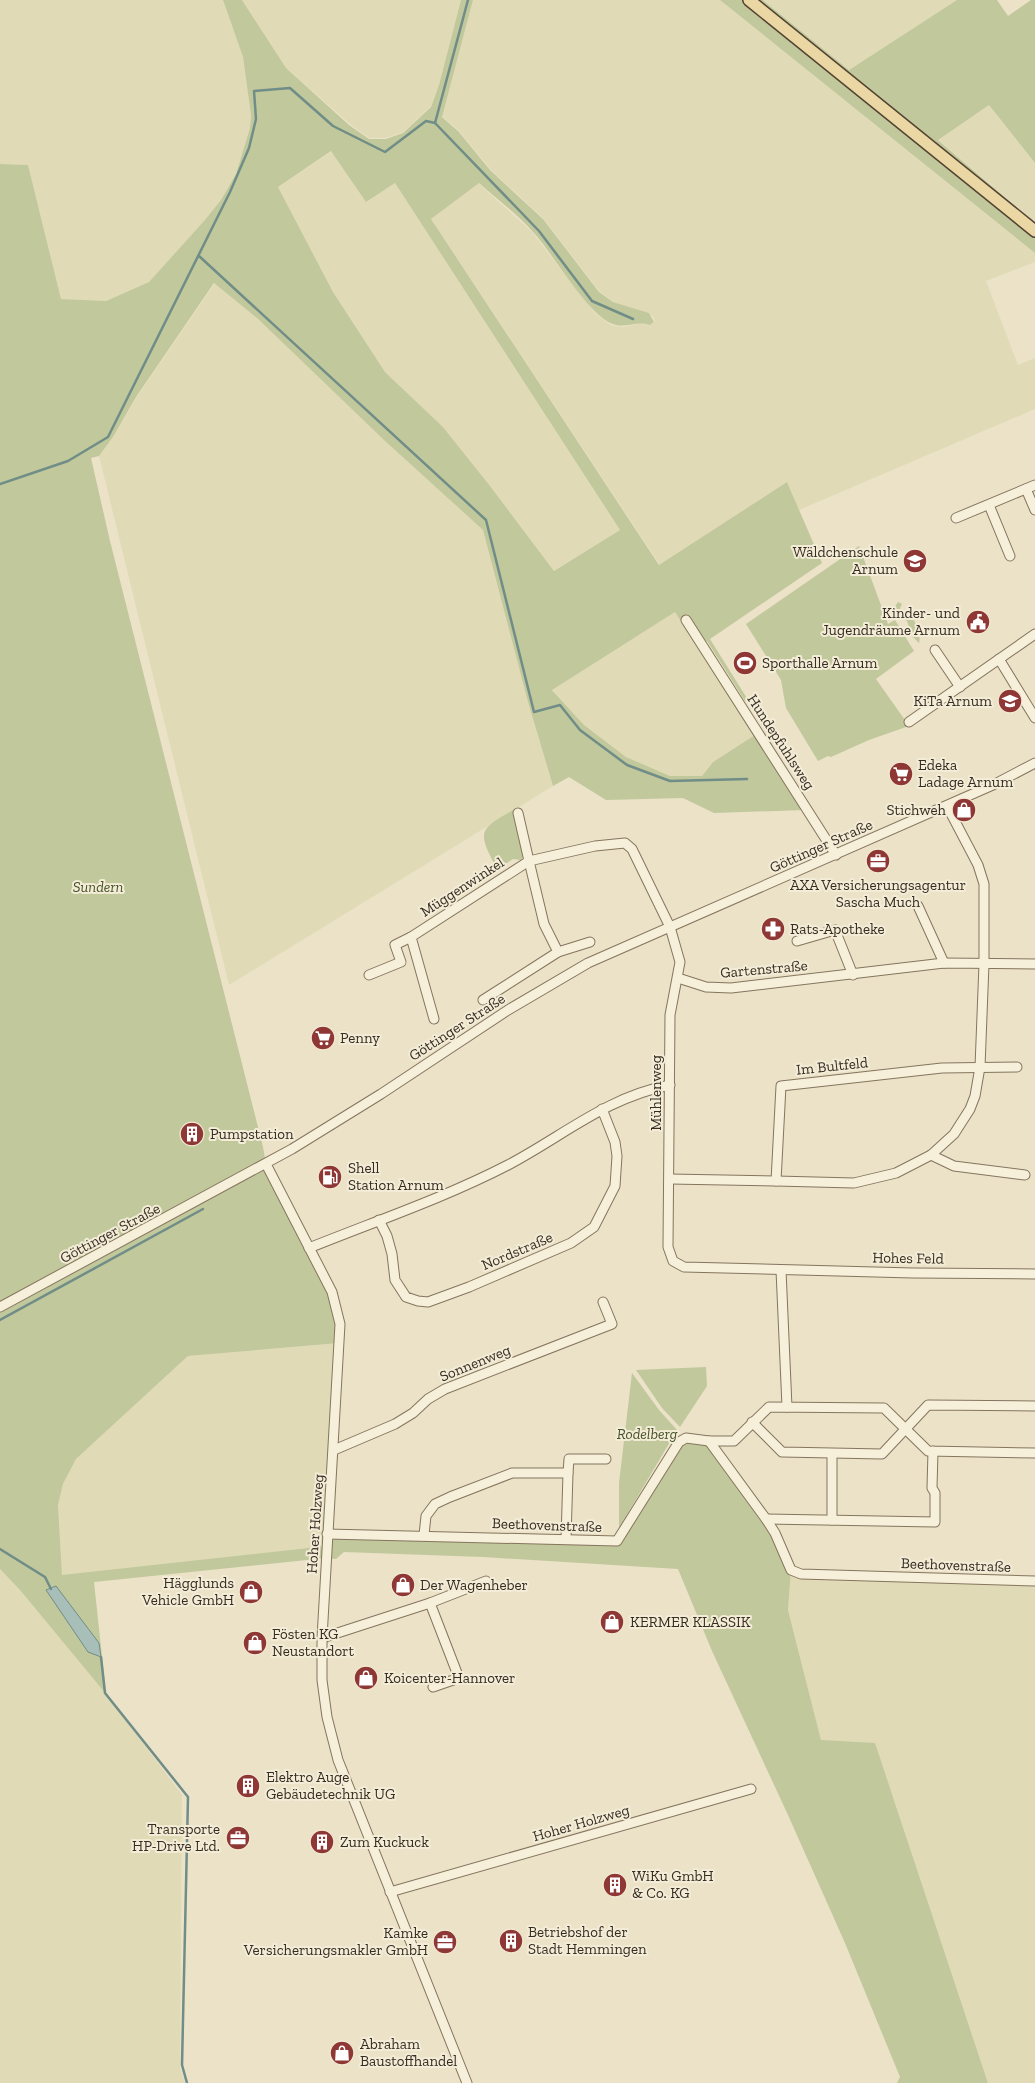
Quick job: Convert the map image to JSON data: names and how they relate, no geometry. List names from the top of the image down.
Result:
{
  "streets": {
    "street": [
      "Hundepfuhlsweg",
      "Göttinger Straße",
      "Müggenwinkel",
      "Gartenstraße",
      "Im Bultfeld",
      "Mühlenweg",
      "Nordstraße",
      "Hohes Feld",
      "Sonnenweg",
      "Hoher Holzweg",
      "Beethovenstraße"
    ]
  },
  "crossings": [
    ["Hundepfuhlsweg", "Göttinger Straße"],
    ["Göttinger Straße", "Müggenwinkel"],
    ["Göttinger Straße", "Mühlenweg"],
    ["Göttinger Straße", "Hoher Holzweg"],
    ["Müggenwinkel", "Mühlenweg"],
    ["Gartenstraße", "Mühlenweg"],
    ["Mühlenweg", "Hohes Feld"],
    ["Sonnenweg", "Hoher Holzweg"],
    ["Hoher Holzweg", "Beethovenstraße"]
  ],
  "parks": ["Sundern", "Rodelberg"],
  "places": {
    "school or university": ["Wäldchenschule Arnum", "KiTa Arnum"],
    "public building": ["Kinder- und Jugendräume Arnum"],
    "sports": ["Sporthalle Arnum"],
    "supermarket": ["Edeka Ladage Arnum", "Penny"],
    "shop": [
      "Stichweh",
      "Der Wagenheber",
      "Hägglunds Vehicle GmbH",
      "KERMER KLASSIK",
      "Fösten KG Neustandort",
      "Koicenter-Hannover",
      "Abraham Baustoffhandel"
    ],
    "office": ["AXA Versicherungsagentur Sascha Much", "Transporte HP-Drive Ltd.", "Kamke Versicherungsmakler GmbH"],
    "pharmacy": ["Rats-Apotheke"],
    "building": [
      "Pumpstation",
      "Elektro Auge Gebäudetechnik UG",
      "Zum Kuckuck",
      "WiKu GmbH & Co. KG",
      "Betriebshof der Stadt Hemmingen"
    ],
    "fuel station": ["Shell Station Arnum"]
  }
}
